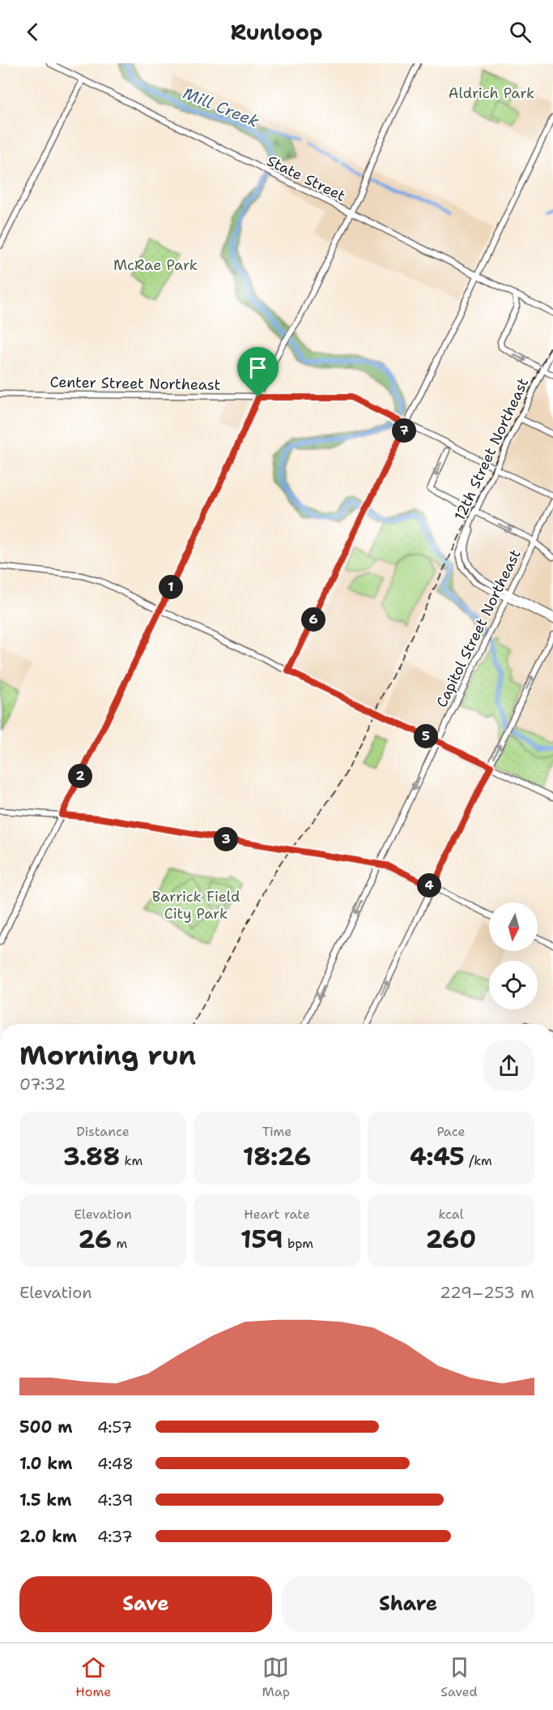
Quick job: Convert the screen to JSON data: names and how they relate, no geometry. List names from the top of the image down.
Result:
{
  "streets": {
    "main road": [
      "State Street",
      "Center Street Northeast",
      "12th Street Northeast",
      "Capitol Street Northeast"
    ]
  },
  "crossings": [
    ["Center Street Northeast", "12th Street Northeast"],
    ["12th Street Northeast", "Capitol Street Northeast"]
  ],
  "one_way": ["Capitol Street Northeast"],
  "water": ["Mill Creek"],
  "parks": ["Aldrich Park", "McRae Park", "Barrick Field City Park"],
  "north": "bottom",
  "page": {
    "header": "Runloop",
    "pins": [
      "7",
      "1",
      "6",
      "5",
      "2",
      "3",
      "4"
    ],
    "heading": ["Morning run", "07:32"],
    "stats": [
      ["Distance", "3.88 km"],
      ["Time", "18:26"],
      ["Pace", "4:45 /km"],
      ["Elevation", "26 m"],
      ["Heart rate", "159 bpm"],
      ["kcal", "260"]
    ],
    "chart": ["Elevation", "229–253 m"],
    "list": [
      {
        "name": "500 m",
        "note": "4:57"
      },
      {
        "name": "1.0 km",
        "note": "4:48"
      },
      {
        "name": "1.5 km",
        "note": "4:39"
      },
      {
        "name": "2.0 km",
        "note": "4:37"
      }
    ],
    "buttons": ["Save", "Share"],
    "tabs": ["Home", "Map", "Saved"]
  }
}
